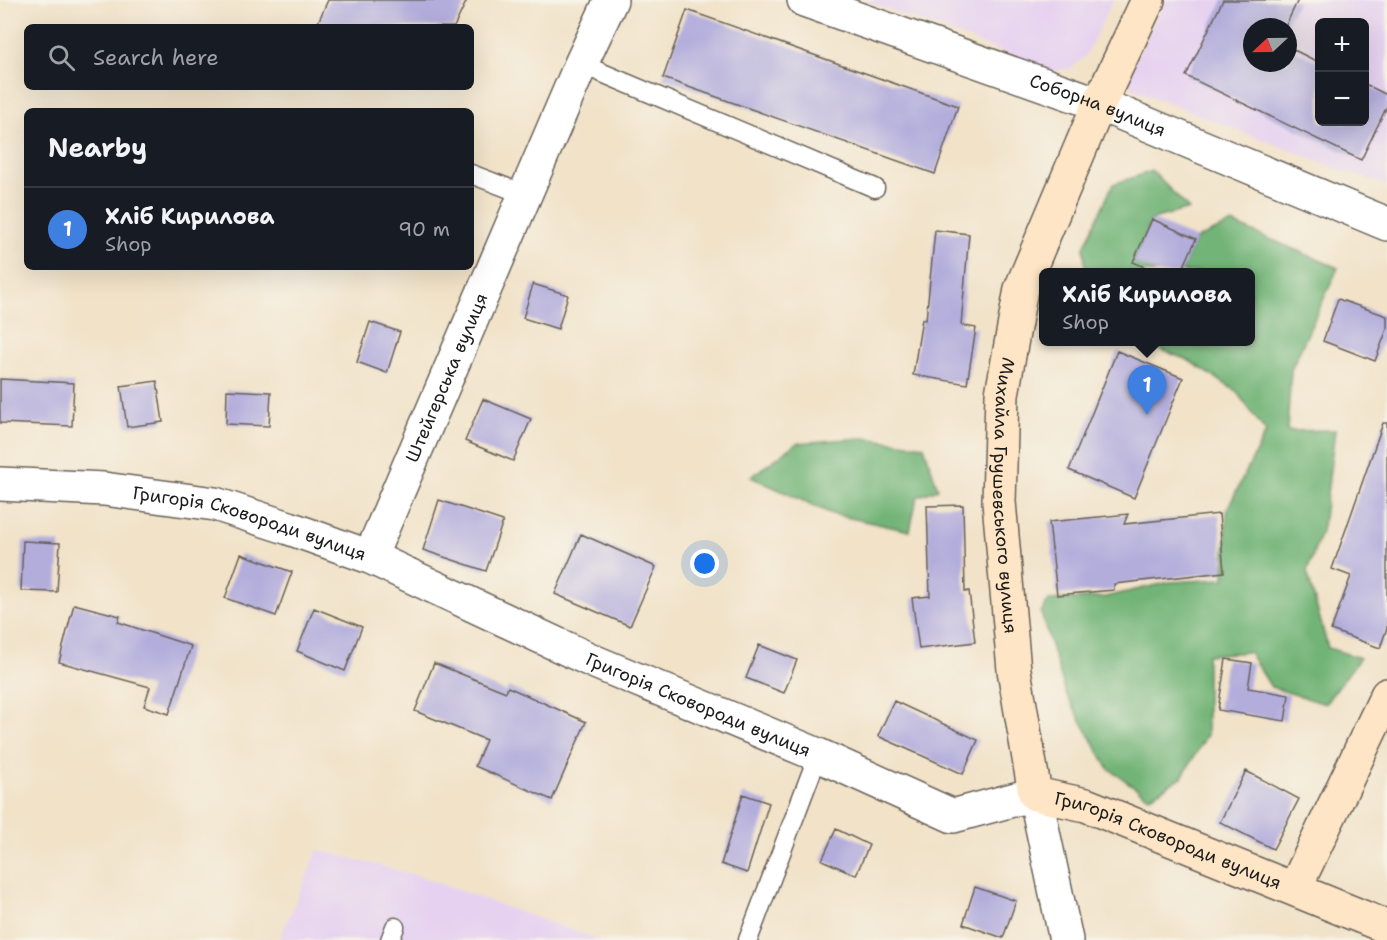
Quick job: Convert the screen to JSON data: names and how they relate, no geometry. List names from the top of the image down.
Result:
{
  "streets": {
    "street": [
      "Соборна вулиця",
      "Штейгерська вулиця",
      "Михайла Грушевського вулиця",
      "Григорія Сковороди вулиця"
    ]
  },
  "crossings": [
    ["Соборна вулиця", "Михайла Грушевського вулиця"],
    ["Штейгерська вулиця", "Григорія Сковороди вулиця"],
    ["Михайла Грушевського вулиця", "Григорія Сковороди вулиця"]
  ],
  "north": "left",
  "page": {
    "map_buttons": ["+", "−"],
    "search": "Search here",
    "heading": "Nearby",
    "list": [
      {
        "mark": "1",
        "name": "Хліб Кирилова",
        "note": "Shop",
        "value": "90 m"
      }
    ],
    "popup": ["Хліб Кирилова", "Shop"],
    "pins": "1"
  }
}
